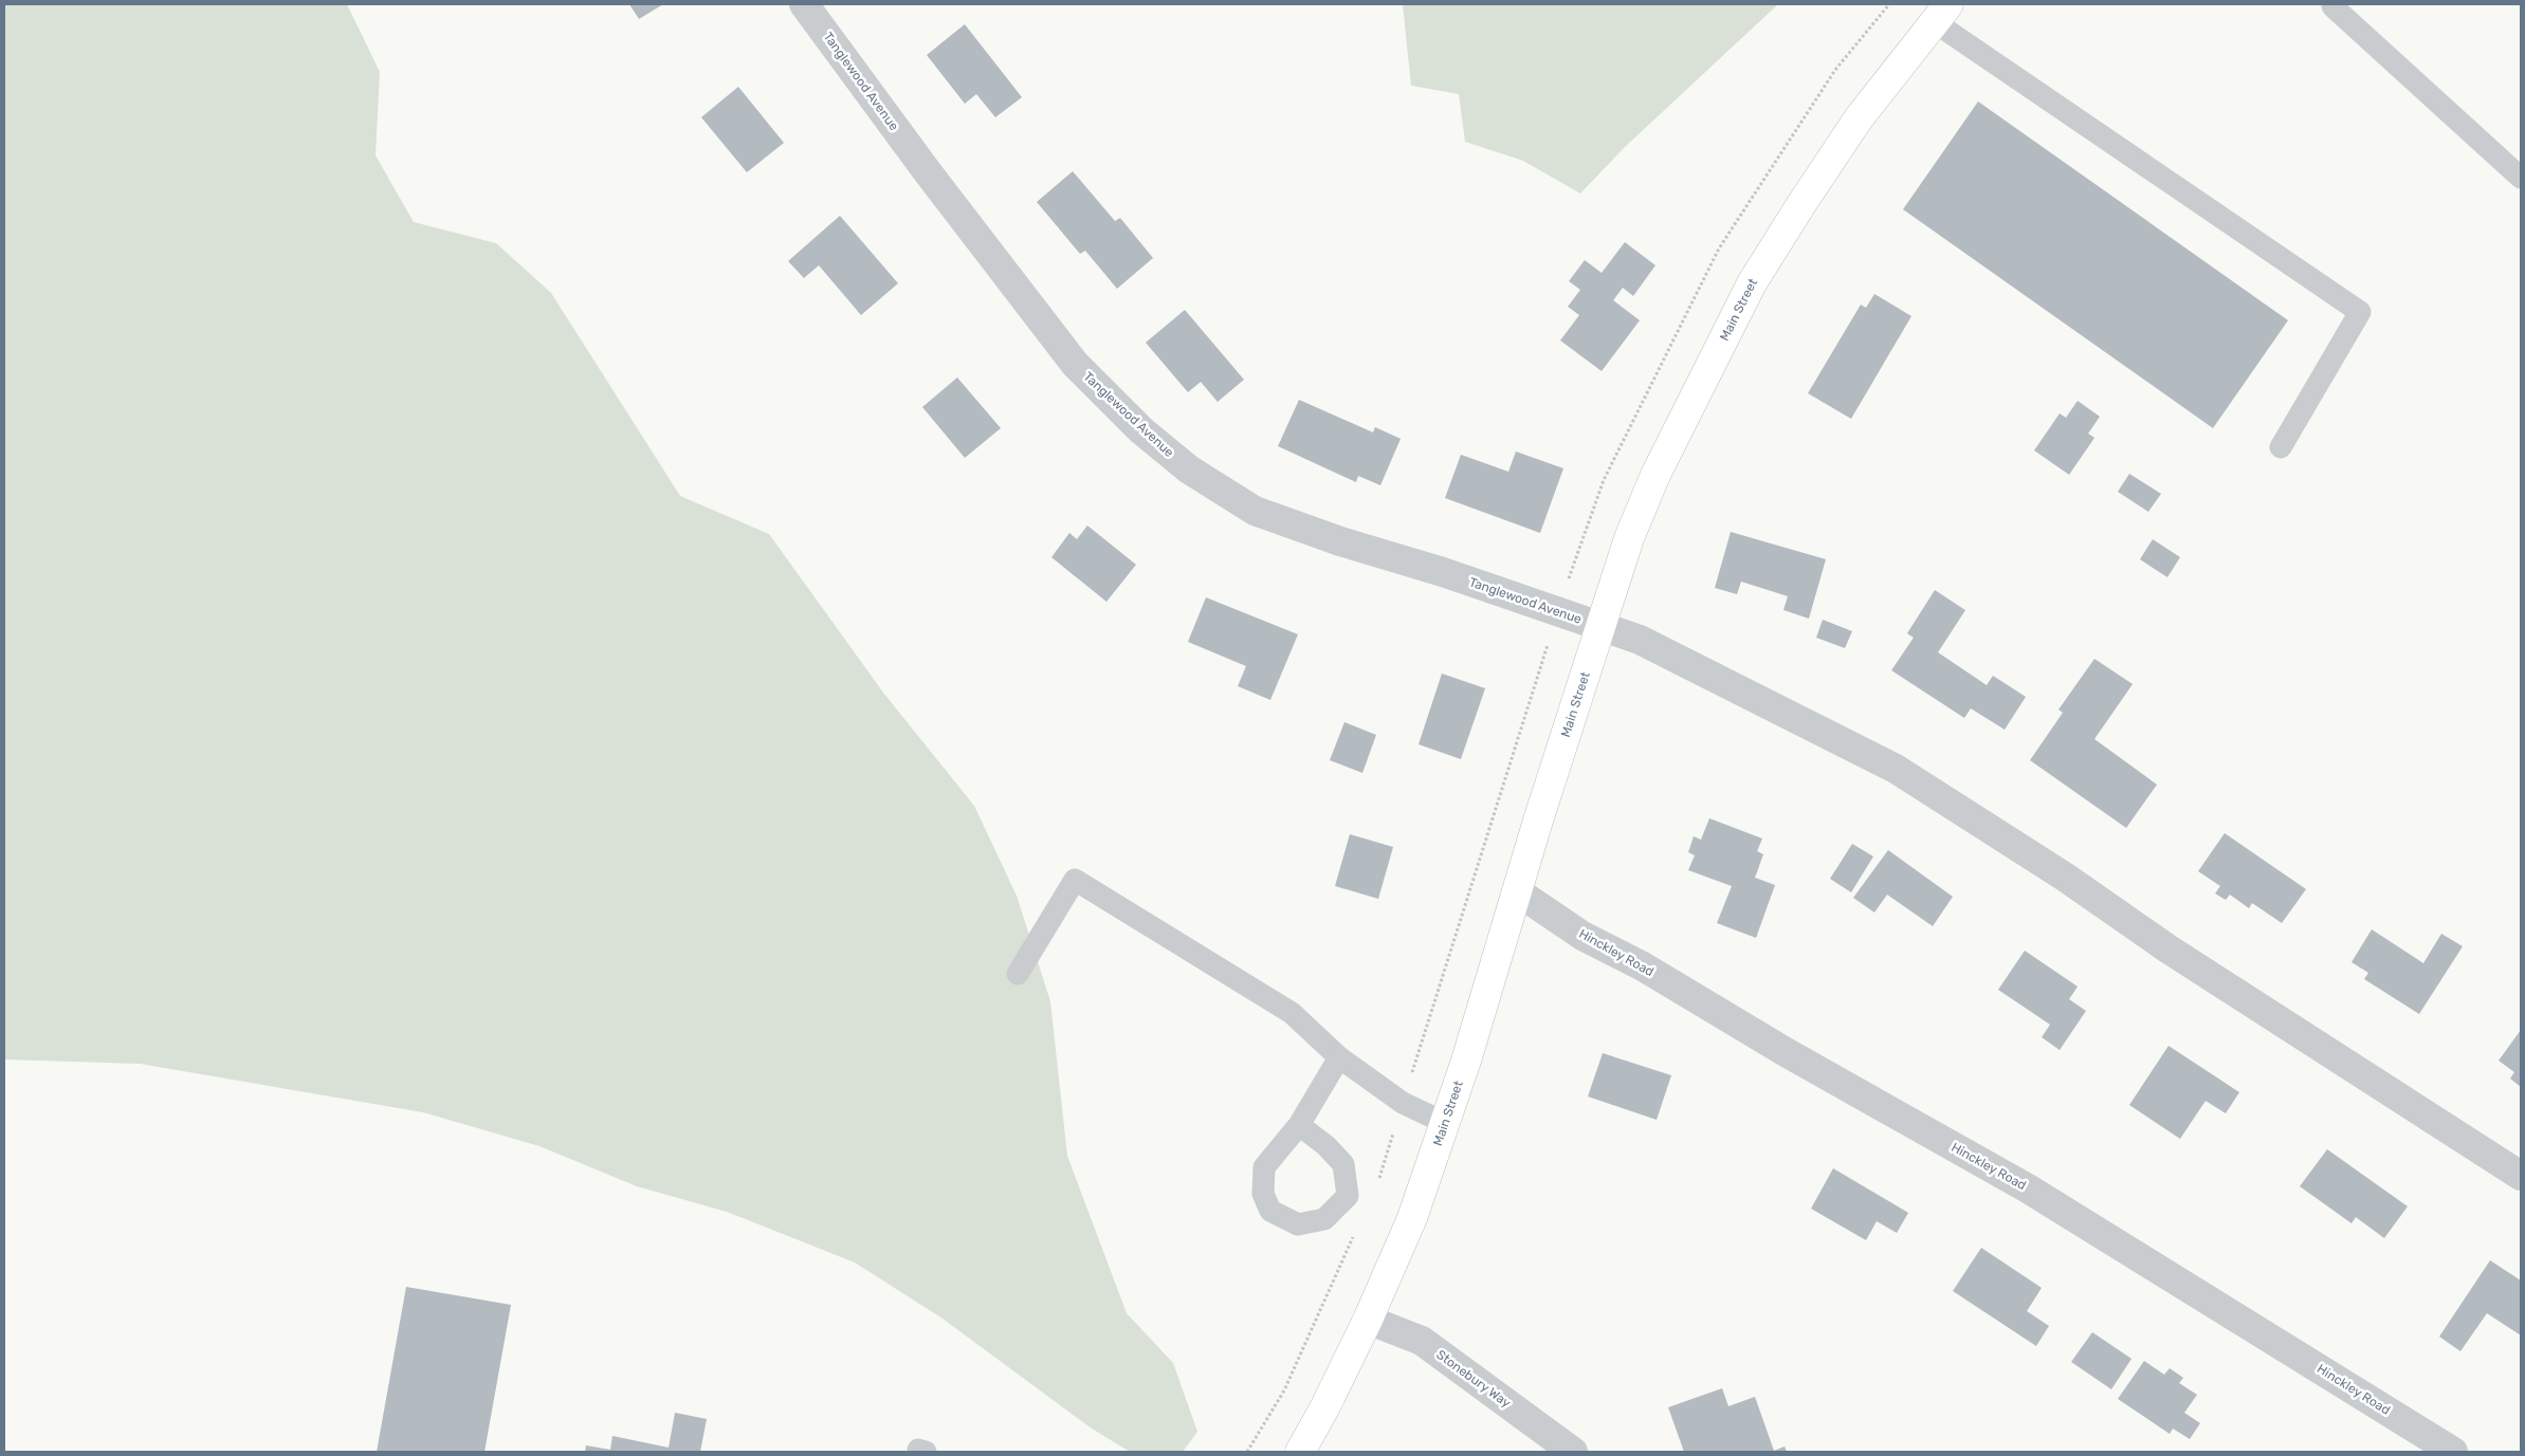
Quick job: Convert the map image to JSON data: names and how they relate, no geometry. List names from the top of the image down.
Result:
{
  "streets": {
    "main road": ["Main Street"],
    "street": ["Tanglewood Avenue", "Hinckley Road", "Stonebury Way"]
  },
  "crossings": [
    ["Tanglewood Avenue", "Main Street"],
    ["Main Street", "Hinckley Road"],
    ["Main Street", "Stonebury Way"]
  ]
}
